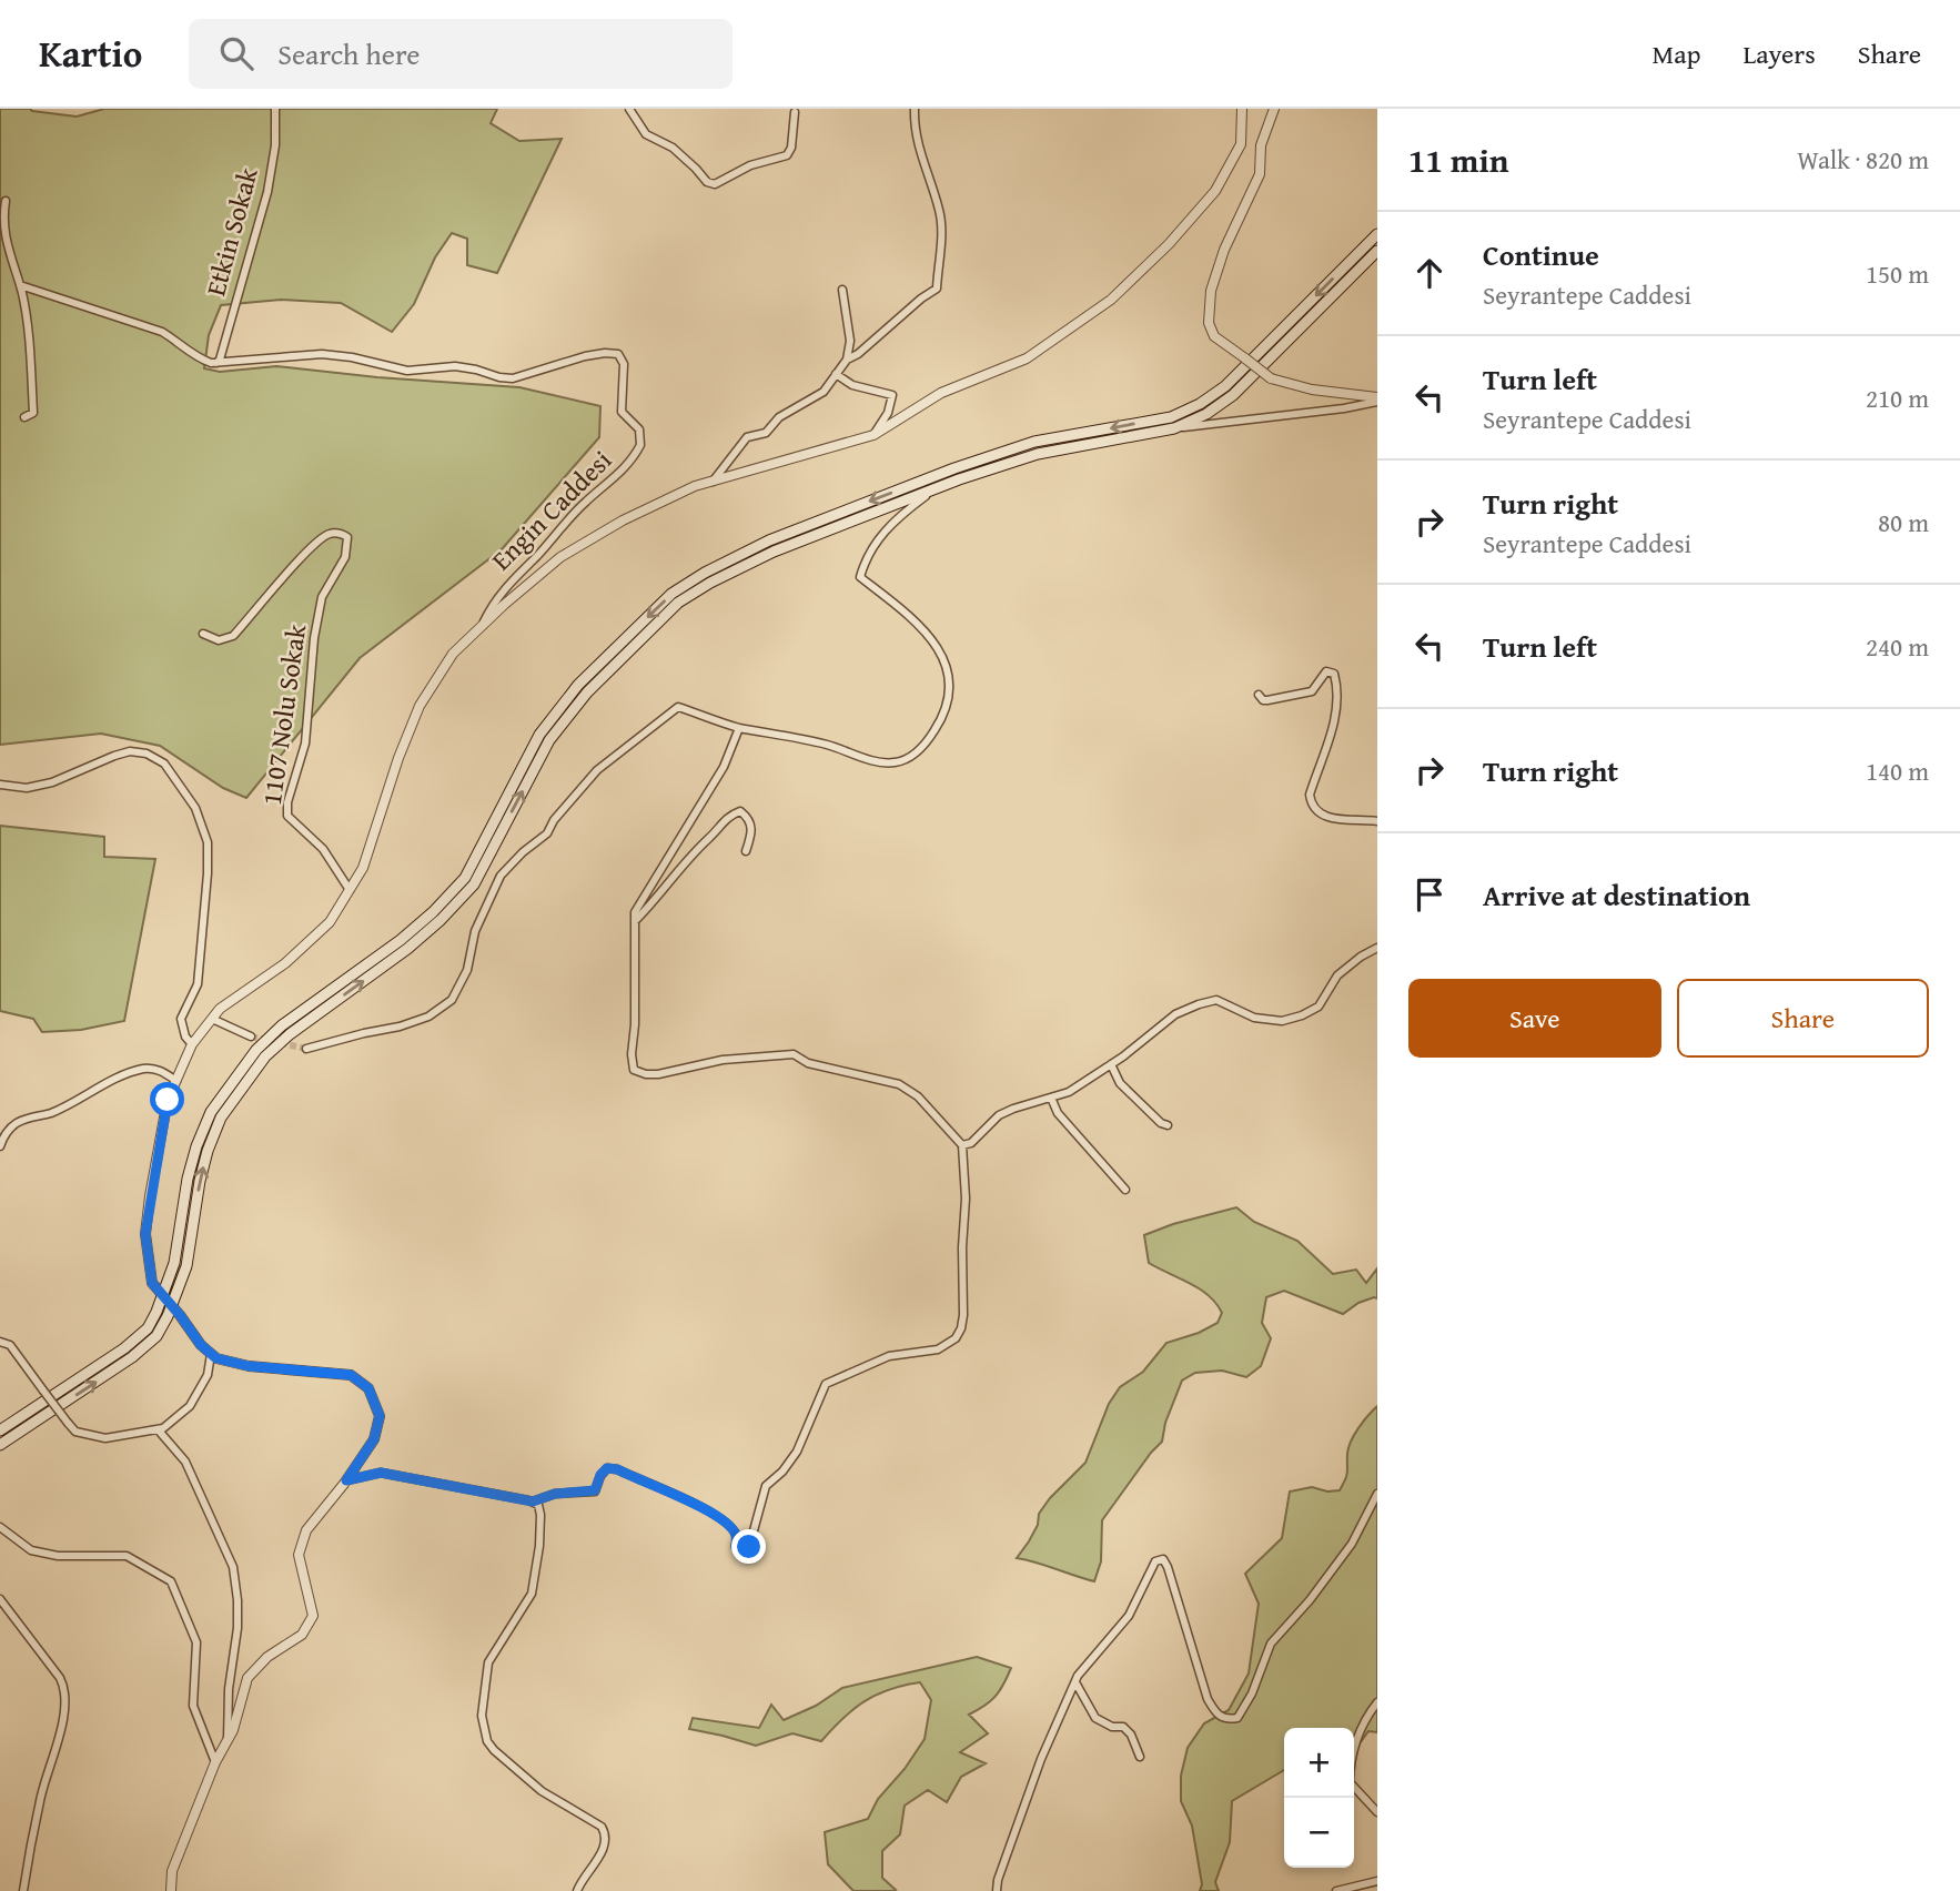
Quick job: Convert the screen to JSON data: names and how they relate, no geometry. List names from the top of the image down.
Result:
{
  "streets": {
    "street": ["Etkin Sokak", "Engin Caddesi", "1107 Nolu Sokak"]
  },
  "crossings": [
    ["Etkin Sokak", "Engin Caddesi"]
  ],
  "page": {
    "header": "Kartio",
    "search": "Search here",
    "nav": ["Map", "Layers", "Share"],
    "heading": ["11 min", "Walk · 820 m"],
    "list": [
      ["Continue", "Seyrantepe Caddesi", "150 m"],
      ["Turn left", "Seyrantepe Caddesi", "210 m"],
      ["Turn right", "Seyrantepe Caddesi", "80 m"],
      ["Turn left", "240 m"],
      ["Turn right", "140 m"],
      "Arrive at destination"
    ],
    "buttons": ["Save", "Share"],
    "map_buttons": ["+", "−"]
  }
}
